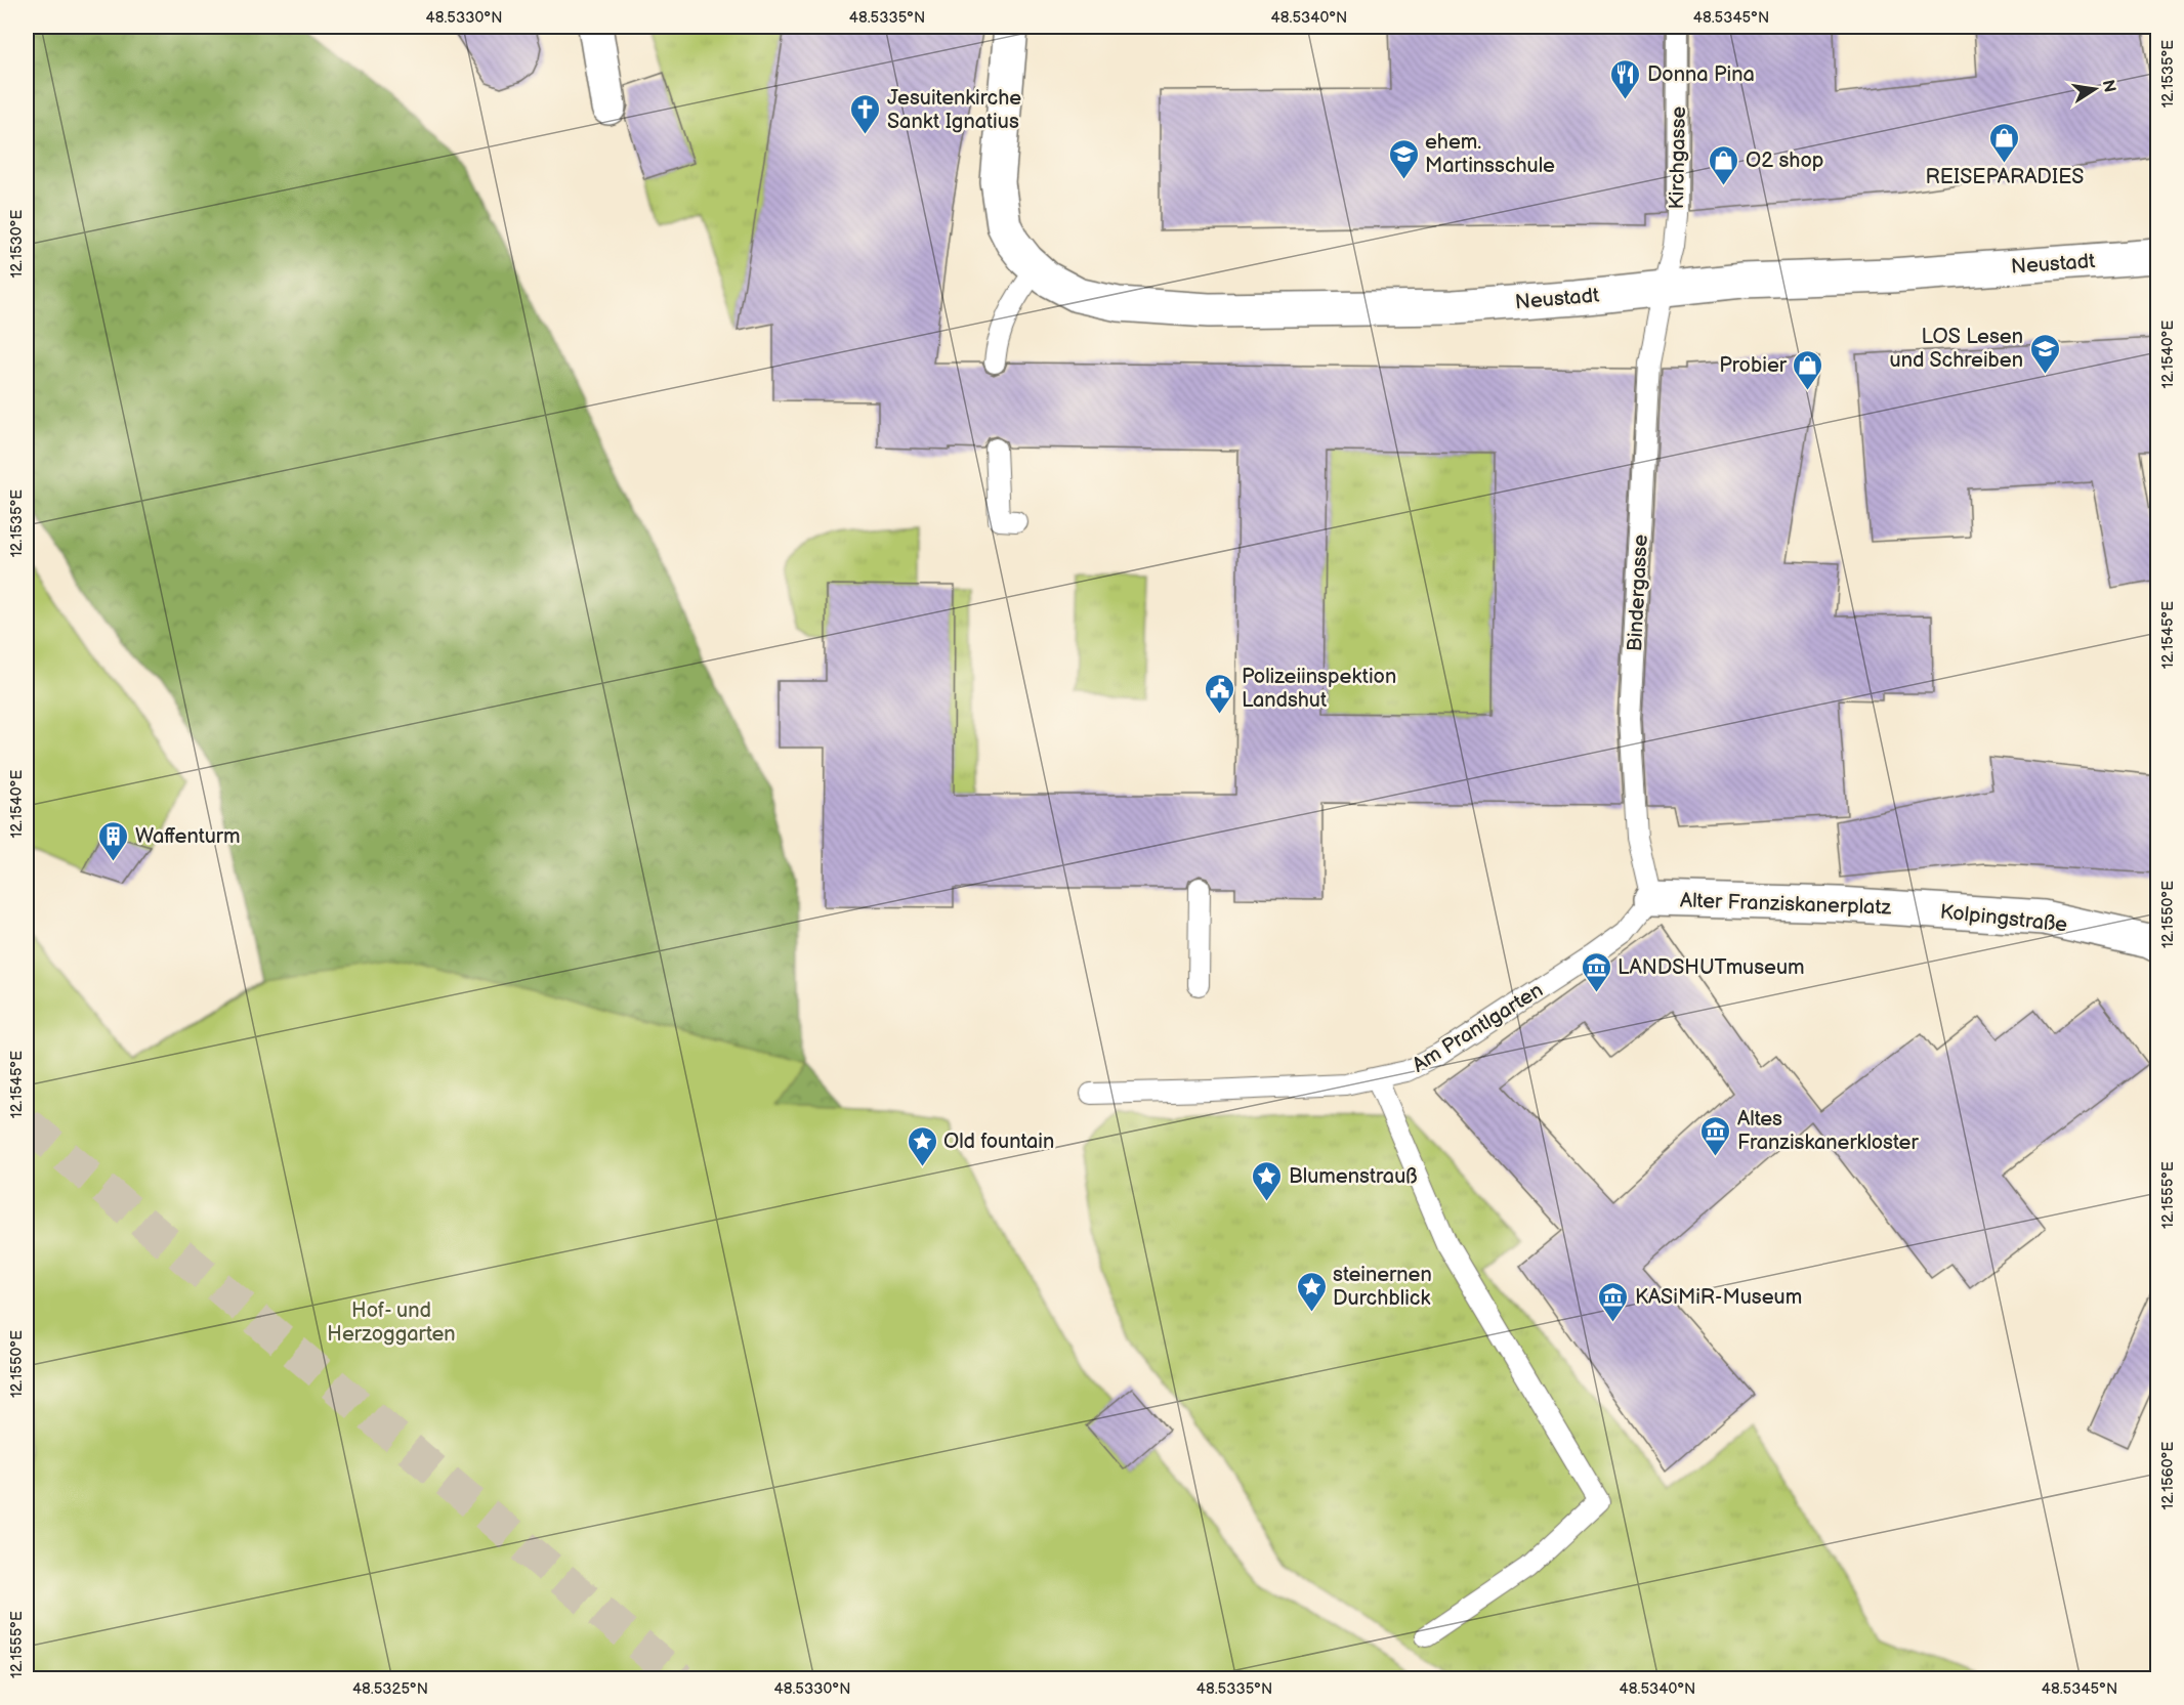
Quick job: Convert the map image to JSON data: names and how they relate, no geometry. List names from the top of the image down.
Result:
{
  "streets": {
    "street": ["Neustadt", "Alter Franziskanerplatz", "Kolpingstraße"],
    "lane": ["Kirchgasse", "Bindergasse", "Am Prantlgarten"]
  },
  "crossings": [
    ["Kirchgasse", "Neustadt"],
    ["Kirchgasse", "Bindergasse"],
    ["Neustadt", "Bindergasse"],
    ["Bindergasse", "Alter Franziskanerplatz"],
    ["Bindergasse", "Am Prantlgarten"],
    ["Alter Franziskanerplatz", "Kolpingstraße"],
    ["Alter Franziskanerplatz", "Am Prantlgarten"]
  ],
  "parks": ["Hof- und Herzoggarten"],
  "places": {
    "restaurant": ["Donna Pina"],
    "church": ["Jesuitenkirche Sankt Ignatius"],
    "shop": ["REISEPARADIES", "O2 shop", "Probier"],
    "school or university": ["ehem. Martinsschule", "LOS Lesen und Schreiben"],
    "public building": ["Polizeiinspektion Landshut"],
    "building": ["Waffenturm"],
    "museum": ["LANDSHUTmuseum", "Altes Franziskanerkloster", "KASiMiR-Museum"],
    "place": ["Old fountain", "Blumenstrauß", "steinernen Durchblick"]
  },
  "north": "right",
  "coordinates": [
    "48.5330°N",
    "48.5335°N",
    "48.5340°N",
    "48.5345°N",
    "12.1535°E",
    "12.1530°E",
    "12.1540°E",
    "12.1545°E",
    "12.1550°E",
    "12.1555°E",
    "12.1560°E",
    "48.5325°N"
  ]
}
